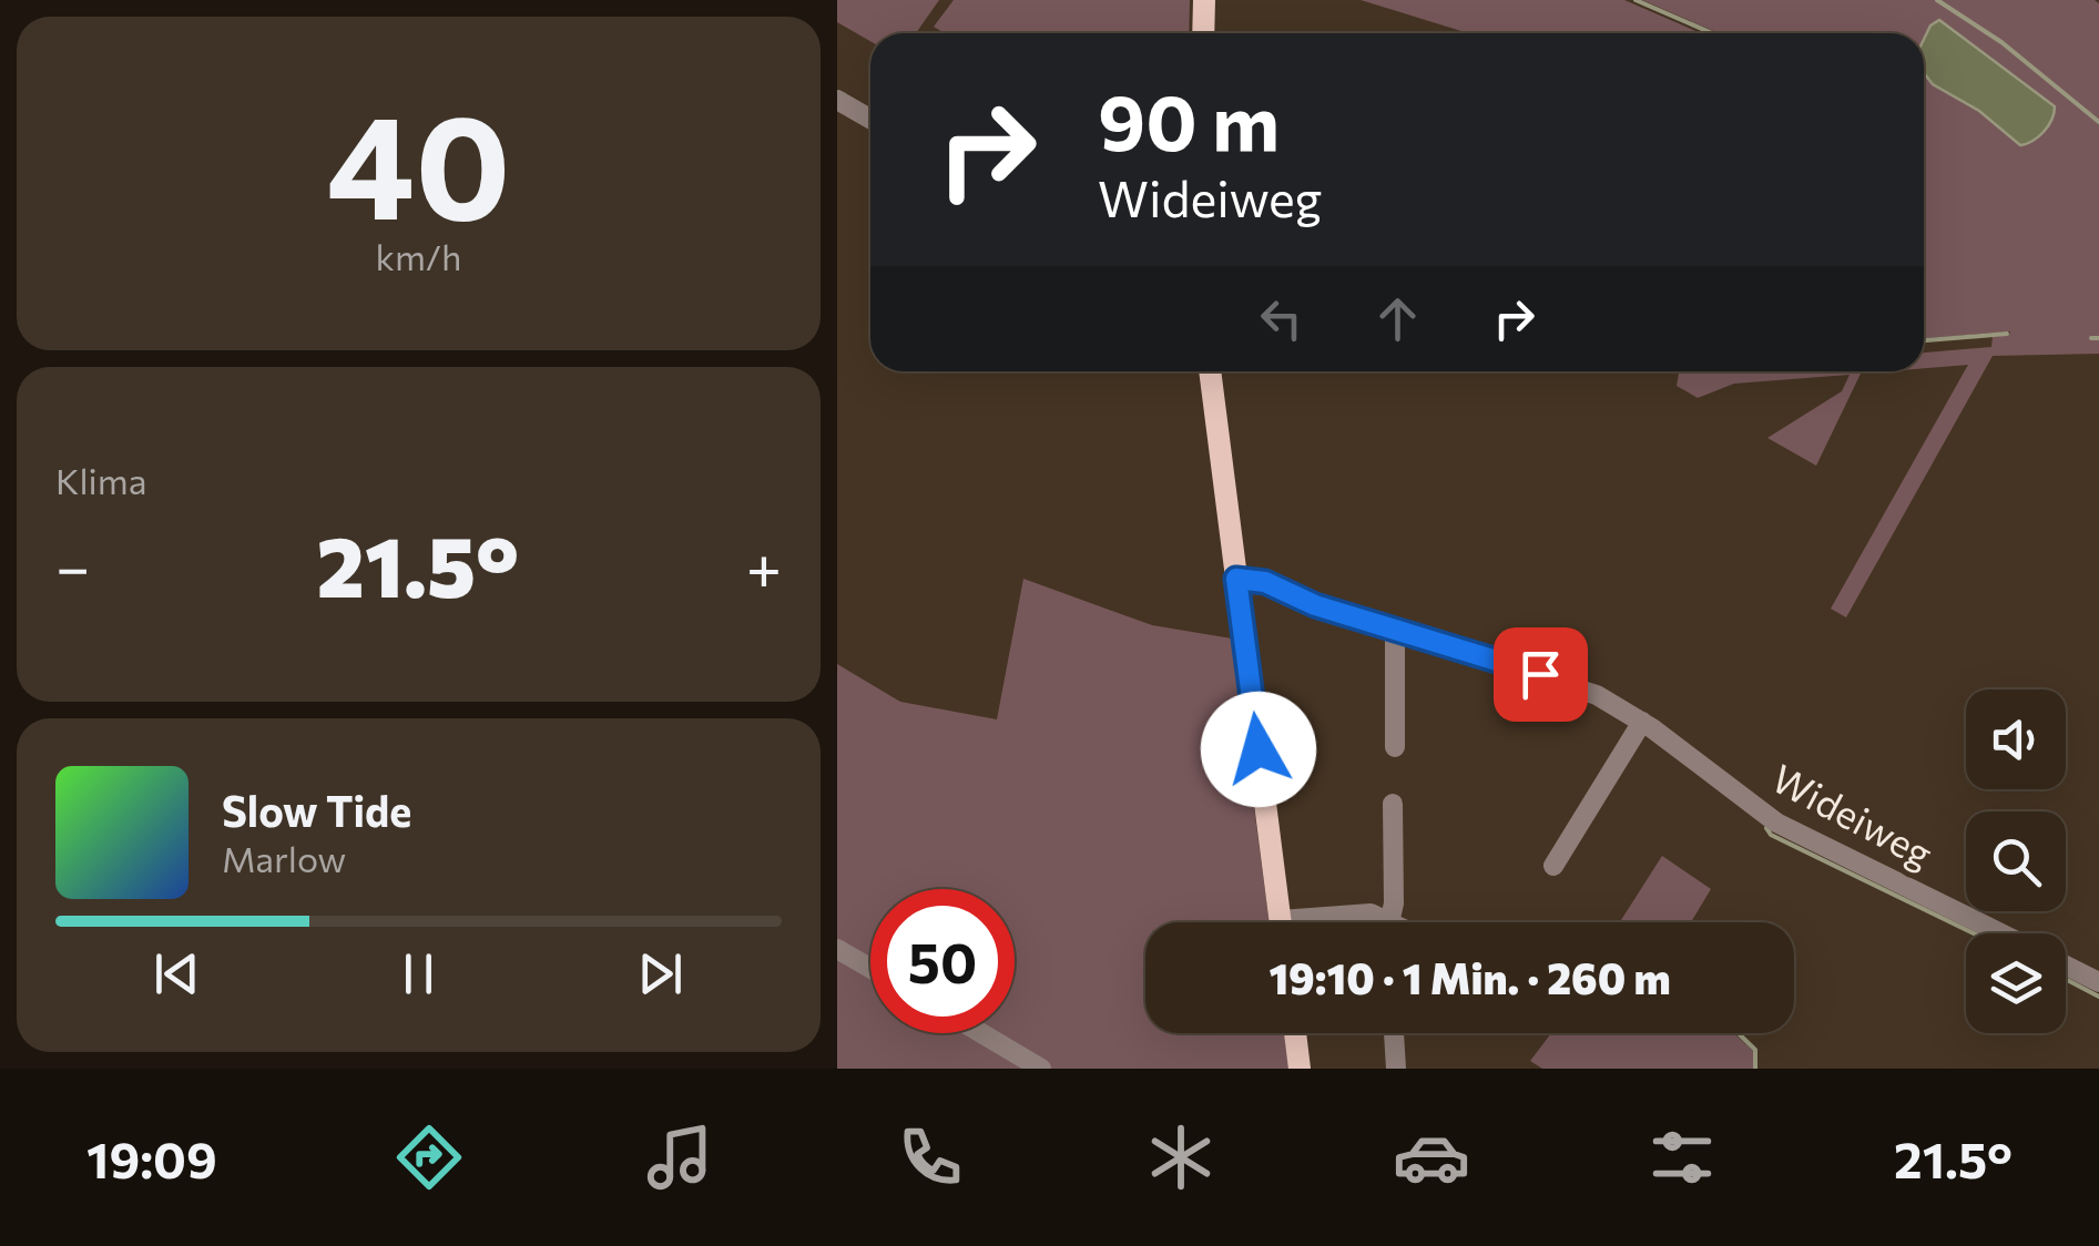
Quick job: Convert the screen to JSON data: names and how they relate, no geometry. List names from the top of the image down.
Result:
{
  "streets": {
    "street": ["Wideiweg"]
  },
  "page": {
    "tile": [
      ["40", "km/h"],
      "Klima"
    ],
    "turn": ["90 m", "Wideiweg"],
    "heat": ["−", "21.5°", "+"],
    "song": ["Slow Tide", "Marlow"],
    "limit": "50",
    "trip": "19:10 · 1 Min. · 260 m",
    "tabs": ["19:09", "21.5°"]
  }
}
